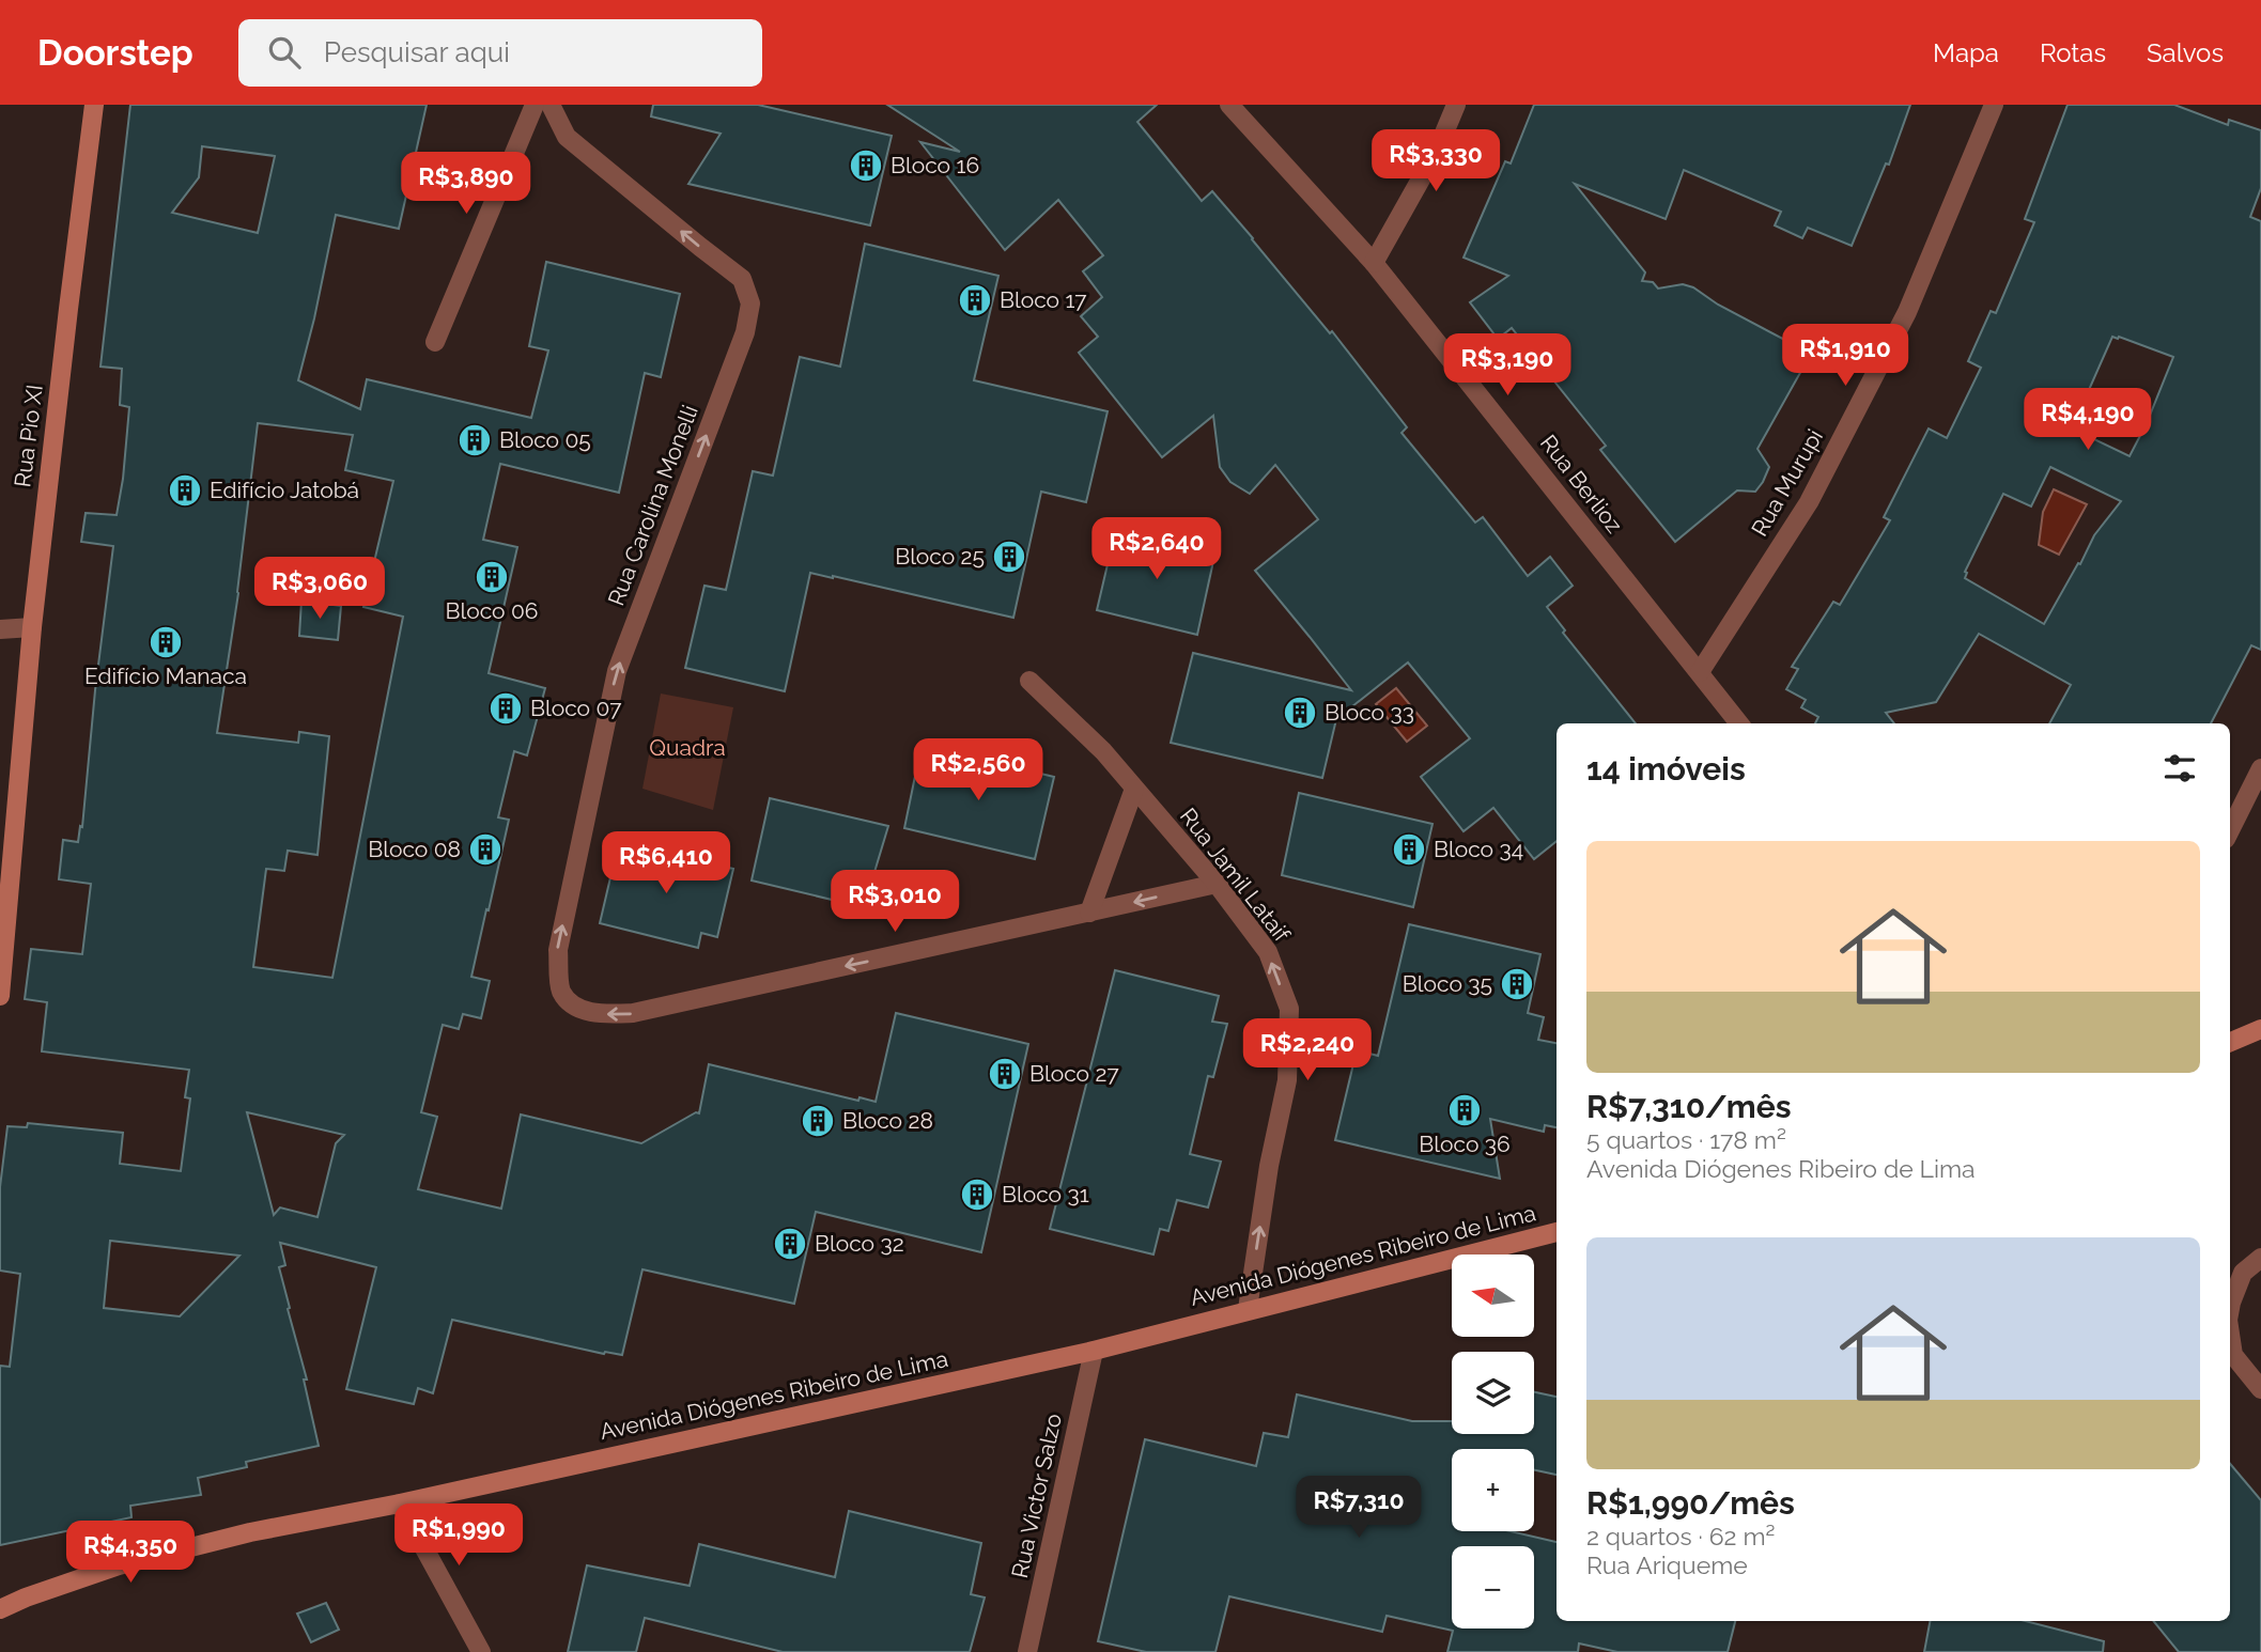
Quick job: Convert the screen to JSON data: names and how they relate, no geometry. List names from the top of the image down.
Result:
{
  "streets": {
    "main road": ["Rua Pio XI", "Avenida Diógenes Ribeiro de Lima"],
    "street": [
      "Rua Murupi",
      "Rua Berlioz",
      "Rua Carolina Monelli",
      "Rua Jamil Lataif",
      "Rua Victor Salzo"
    ]
  },
  "crossings": [
    ["Rua Murupi", "Rua Berlioz"],
    ["Rua Jamil Lataif", "Avenida Diógenes Ribeiro de Lima"],
    ["Avenida Diógenes Ribeiro de Lima", "Rua Victor Salzo"]
  ],
  "one_way": ["Rua Jamil Lataif"],
  "parks": ["Quadra"],
  "places": {
    "building": [
      "Bloco 16",
      "Bloco 17",
      "Bloco 05",
      "Edifício Jatobá",
      "Bloco 25",
      "Bloco 06",
      "Edifício Manaca",
      "Bloco 07",
      "Bloco 33",
      "Bloco 08",
      "Bloco 34",
      "Bloco 35",
      "Bloco 27",
      "Bloco 36",
      "Bloco 28",
      "Bloco 31",
      "Bloco 32"
    ]
  },
  "north": "left",
  "page": {
    "header": "Doorstep",
    "search": "Pesquisar aqui",
    "nav": ["Mapa", "Rotas", "Salvos"],
    "price": [
      "R$3,330",
      "R$3,890",
      "R$1,910",
      "R$3,190",
      "R$4,190",
      "R$2,640",
      "R$3,060",
      "R$2,560",
      "R$6,410",
      "R$3,010",
      "R$2,240",
      "R$7,310",
      "R$1,990",
      "R$4,350"
    ],
    "heading": "14 imóveis",
    "list": [
      {
        "name": "R$7,310/mês",
        "note": "5 quartos · 178 m² · Avenida Diógenes Ribeiro de Lima"
      },
      {
        "name": "R$1,990/mês",
        "note": "2 quartos · 62 m² · Rua Ariqueme"
      }
    ],
    "map_buttons": ["+", "−"]
  }
}
